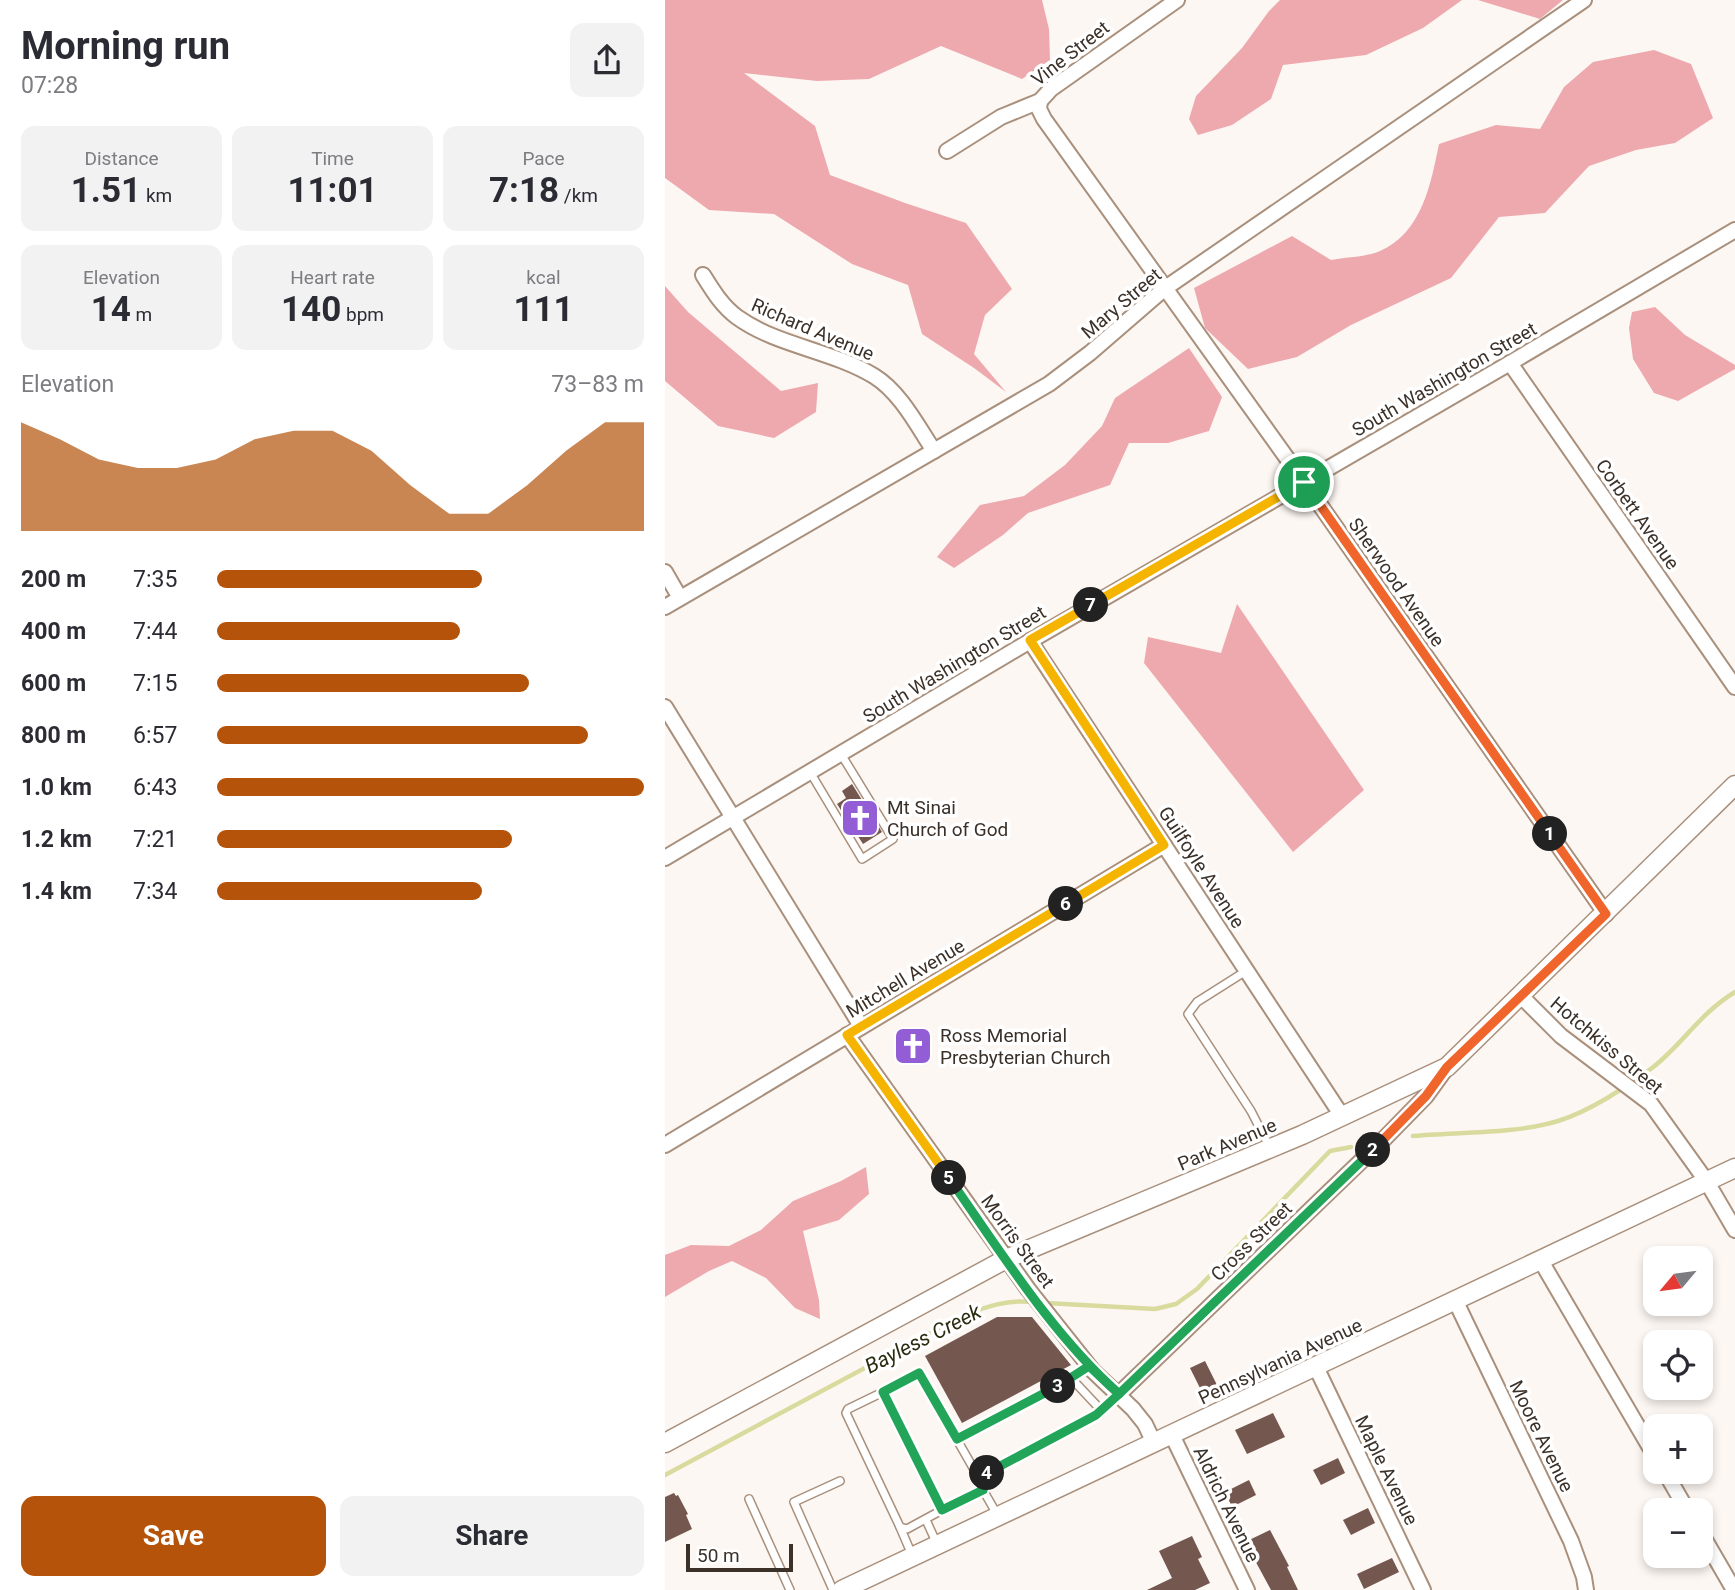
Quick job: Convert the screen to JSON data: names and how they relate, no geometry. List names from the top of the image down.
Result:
{
  "streets": {
    "street": [
      "Vine Street",
      "Mary Street",
      "Richard Avenue",
      "South Washington Street",
      "Corbett Avenue",
      "Sherwood Avenue",
      "Guilfoyle Avenue",
      "Mitchell Avenue",
      "Hotchkiss Street",
      "Park Avenue",
      "Morris Street",
      "Cross Street",
      "Pennsylvania Avenue",
      "Moore Avenue",
      "Maple Avenue",
      "Aldrich Avenue"
    ]
  },
  "crossings": [
    ["Vine Street", "Sherwood Avenue"],
    ["Mary Street", "Richard Avenue"],
    ["Mary Street", "Sherwood Avenue"],
    ["South Washington Street", "Corbett Avenue"],
    ["South Washington Street", "Sherwood Avenue"],
    ["South Washington Street", "Guilfoyle Avenue"],
    ["Sherwood Avenue", "Park Avenue"],
    ["Guilfoyle Avenue", "Mitchell Avenue"],
    ["Guilfoyle Avenue", "Park Avenue"],
    ["Mitchell Avenue", "Morris Street"],
    ["Hotchkiss Street", "Park Avenue"],
    ["Hotchkiss Street", "Pennsylvania Avenue"],
    ["Park Avenue", "Morris Street"],
    ["Park Avenue", "Cross Street"],
    ["Morris Street", "Cross Street"],
    ["Pennsylvania Avenue", "Moore Avenue"],
    ["Pennsylvania Avenue", "Maple Avenue"],
    ["Pennsylvania Avenue", "Aldrich Avenue"]
  ],
  "water": ["Bayless Creek"],
  "places": {
    "church": ["Mt Sinai Church of God", "Ross Memorial Presbyterian Church"]
  },
  "scale_bar": "50 m",
  "north": "bottom left",
  "page": {
    "heading": ["Morning run", "07:28"],
    "stats": [
      ["Distance", "1.51 km"],
      ["Time", "11:01"],
      ["Pace", "7:18 /km"],
      ["Elevation", "14 m"],
      ["Heart rate", "140 bpm"],
      ["kcal", "111"]
    ],
    "chart": ["Elevation", "73–83 m"],
    "list": [
      {
        "name": "200 m",
        "note": "7:35"
      },
      {
        "name": "400 m",
        "note": "7:44"
      },
      {
        "name": "600 m",
        "note": "7:15"
      },
      {
        "name": "800 m",
        "note": "6:57"
      },
      {
        "name": "1.0 km",
        "note": "6:43"
      },
      {
        "name": "1.2 km",
        "note": "7:21"
      },
      {
        "name": "1.4 km",
        "note": "7:34"
      }
    ],
    "pins": [
      "7",
      "1",
      "6",
      "2",
      "5",
      "3",
      "4"
    ],
    "map_buttons": ["+", "−"],
    "buttons": ["Save", "Share"],
    "scale": "50 m"
  }
}
